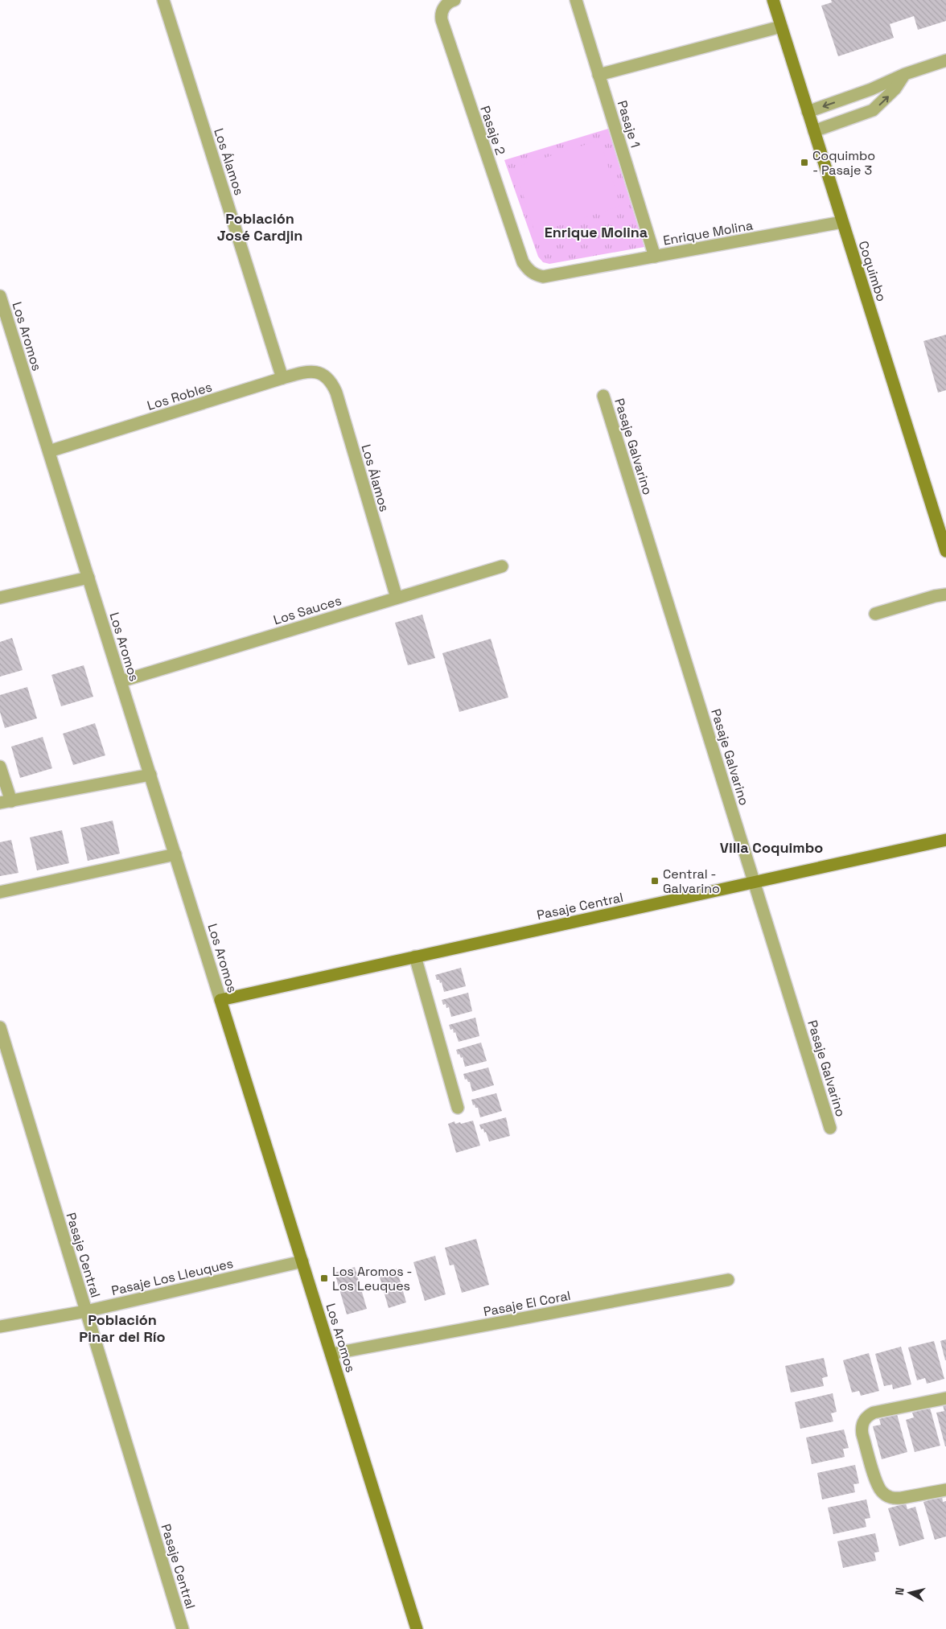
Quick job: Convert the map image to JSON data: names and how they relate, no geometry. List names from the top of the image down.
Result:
{
  "streets": {
    "street": [
      "Pasaje 1",
      "Pasaje 2",
      "Los Álamos",
      "Enrique Molina",
      "Coquimbo",
      "Los Aromos",
      "Los Robles",
      "Pasaje Galvarino",
      "Los Sauces",
      "Pasaje Central",
      "Pasaje Los Lleuques",
      "Pasaje El Coral"
    ]
  },
  "crossings": [
    ["Pasaje 1", "Enrique Molina"],
    ["Pasaje 2", "Enrique Molina"],
    ["Los Álamos", "Los Robles"],
    ["Los Álamos", "Los Sauces"],
    ["Enrique Molina", "Coquimbo"],
    ["Los Aromos", "Los Robles"],
    ["Los Aromos", "Los Sauces"],
    ["Los Aromos", "Pasaje Central"],
    ["Los Aromos", "Pasaje Los Lleuques"],
    ["Los Aromos", "Pasaje El Coral"],
    ["Pasaje Galvarino", "Pasaje Central"],
    ["Pasaje Central", "Pasaje Los Lleuques"]
  ],
  "districts": [
    "Población José Cardjin",
    "Enrique Molina",
    "Villa Coquimbo",
    "Población Pinar del Río"
  ],
  "places": {
    "transit": ["Coquimbo - Pasaje 3", "Central - Galvarino", "Los Aromos - Los Leuques"]
  },
  "north": "left"
}
